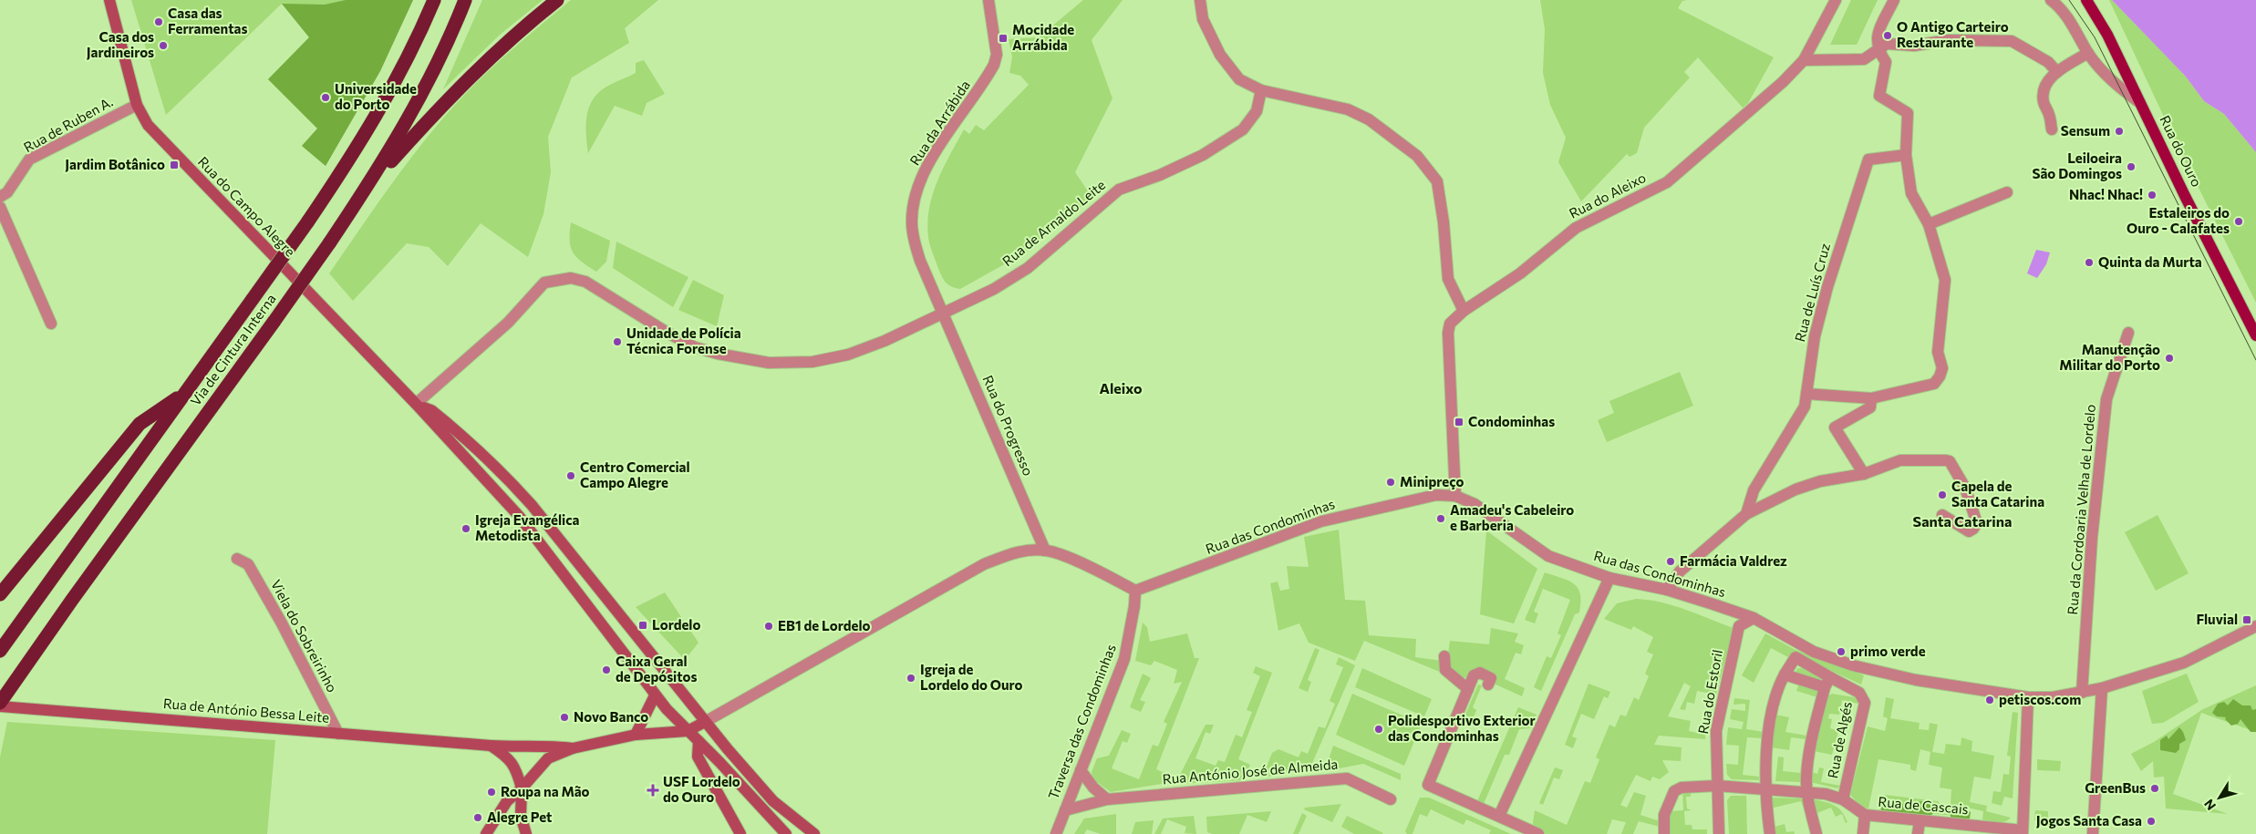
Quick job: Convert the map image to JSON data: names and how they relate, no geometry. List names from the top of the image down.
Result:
{
  "streets": {
    "highway": ["Via de Cintura Interna"],
    "main road": ["Rua do Ouro", "Rua do Campo Alegre", "Rua de António Bessa Leite"],
    "street": [
      "Rua da Arrábida",
      "Rua de Ruben A.",
      "Rua do Aleixo",
      "Rua de Arnaldo Leite",
      "Rua de Luís Cruz",
      "Rua do Progresso",
      "Rua da Cordoaria Velha de Lordelo",
      "Rua das Condominhas",
      "Viela do Sobreirinho",
      "Rua do Estoril",
      "Traversa das Condominhas",
      "Rua de Algés",
      "Rua António José de Almeida",
      "Rua de Cascais"
    ]
  },
  "crossings": [
    ["Rua da Arrábida", "Rua de Arnaldo Leite"],
    ["Rua da Arrábida", "Rua do Progresso"],
    ["Rua de Ruben A.", "Rua do Campo Alegre"],
    ["Rua do Aleixo", "Rua das Condominhas"],
    ["Rua do Campo Alegre", "Rua de Arnaldo Leite"],
    ["Rua de Arnaldo Leite", "Rua do Progresso"],
    ["Rua da Cordoaria Velha de Lordelo", "Rua das Condominhas"],
    ["Rua das Condominhas", "Rua do Estoril"],
    ["Rua das Condominhas", "Traversa das Condominhas"],
    ["Viela do Sobreirinho", "Rua de António Bessa Leite"],
    ["Rua do Estoril", "Rua de Cascais"],
    ["Traversa das Condominhas", "Rua António José de Almeida"],
    ["Rua de Algés", "Rua de Cascais"]
  ],
  "districts": ["Aleixo", "Santa Catarina"],
  "places": {
    "other": [
      "Casa das Ferramentas",
      "O Antigo Carteiro Restaurante",
      "Casa dos Jardineiros",
      "Universidade do Porto",
      "Sensum",
      "Leiloeira São Domingos",
      "Nhac! Nhac!",
      "Estaleiros do Ouro - Calafates",
      "Quinta da Murta",
      "Unidade de Polícia Técnica Forense",
      "Manutenção Militar do Porto",
      "Centro Comercial Campo Alegre",
      "Minipreço",
      "Capela de Santa Catarina",
      "Amadeu's Cabeleiro e Barberia",
      "Igreja Evangélica Metodista",
      "Farmácia Valdrez",
      "EB1 de Lordelo",
      "primo verde",
      "Caixa Geral de Depósitos",
      "Igreja de Lordelo do Ouro",
      "petiscos.com",
      "Novo Banco",
      "Polidesportivo Exterior das Condominhas",
      "GreenBus",
      "Roupa na Mão",
      "Alegre Pet",
      "Jogos Santa Casa"
    ],
    "transit": [
      "Mocidade Arrábida",
      "Jardim Botânico",
      "Condominhas",
      "Fluvial",
      "Lordelo"
    ],
    "health": ["USF Lordelo do Ouro"]
  },
  "north": "bottom left"
}
